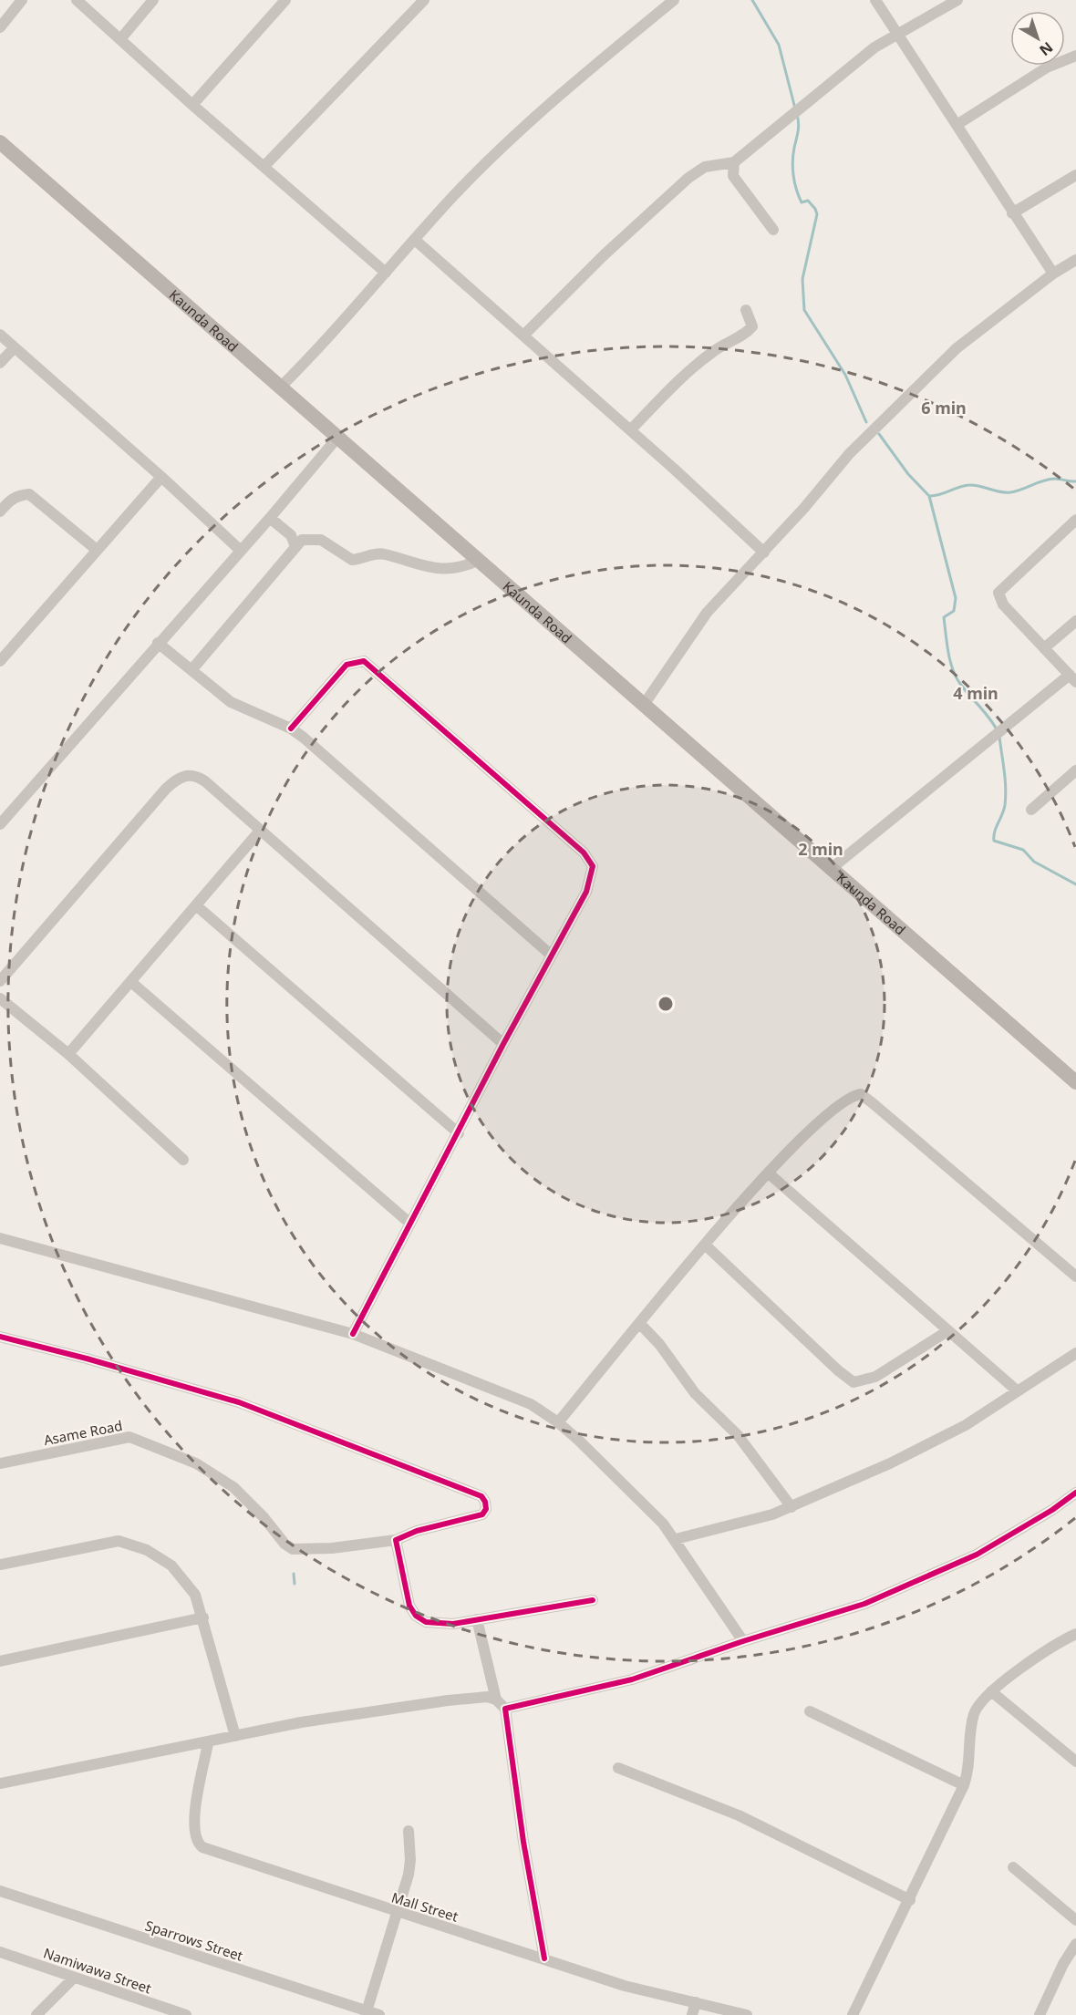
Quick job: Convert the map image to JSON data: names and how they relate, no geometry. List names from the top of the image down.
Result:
{
  "streets": {
    "main road": ["Kaunda Road"],
    "street": [
      "Asame Road",
      "Mall Street",
      "Sparrows Street",
      "Namiwawa Street"
    ]
  },
  "north": "bottom right",
  "rings": ["6 min", "4 min", "2 min"]
}
